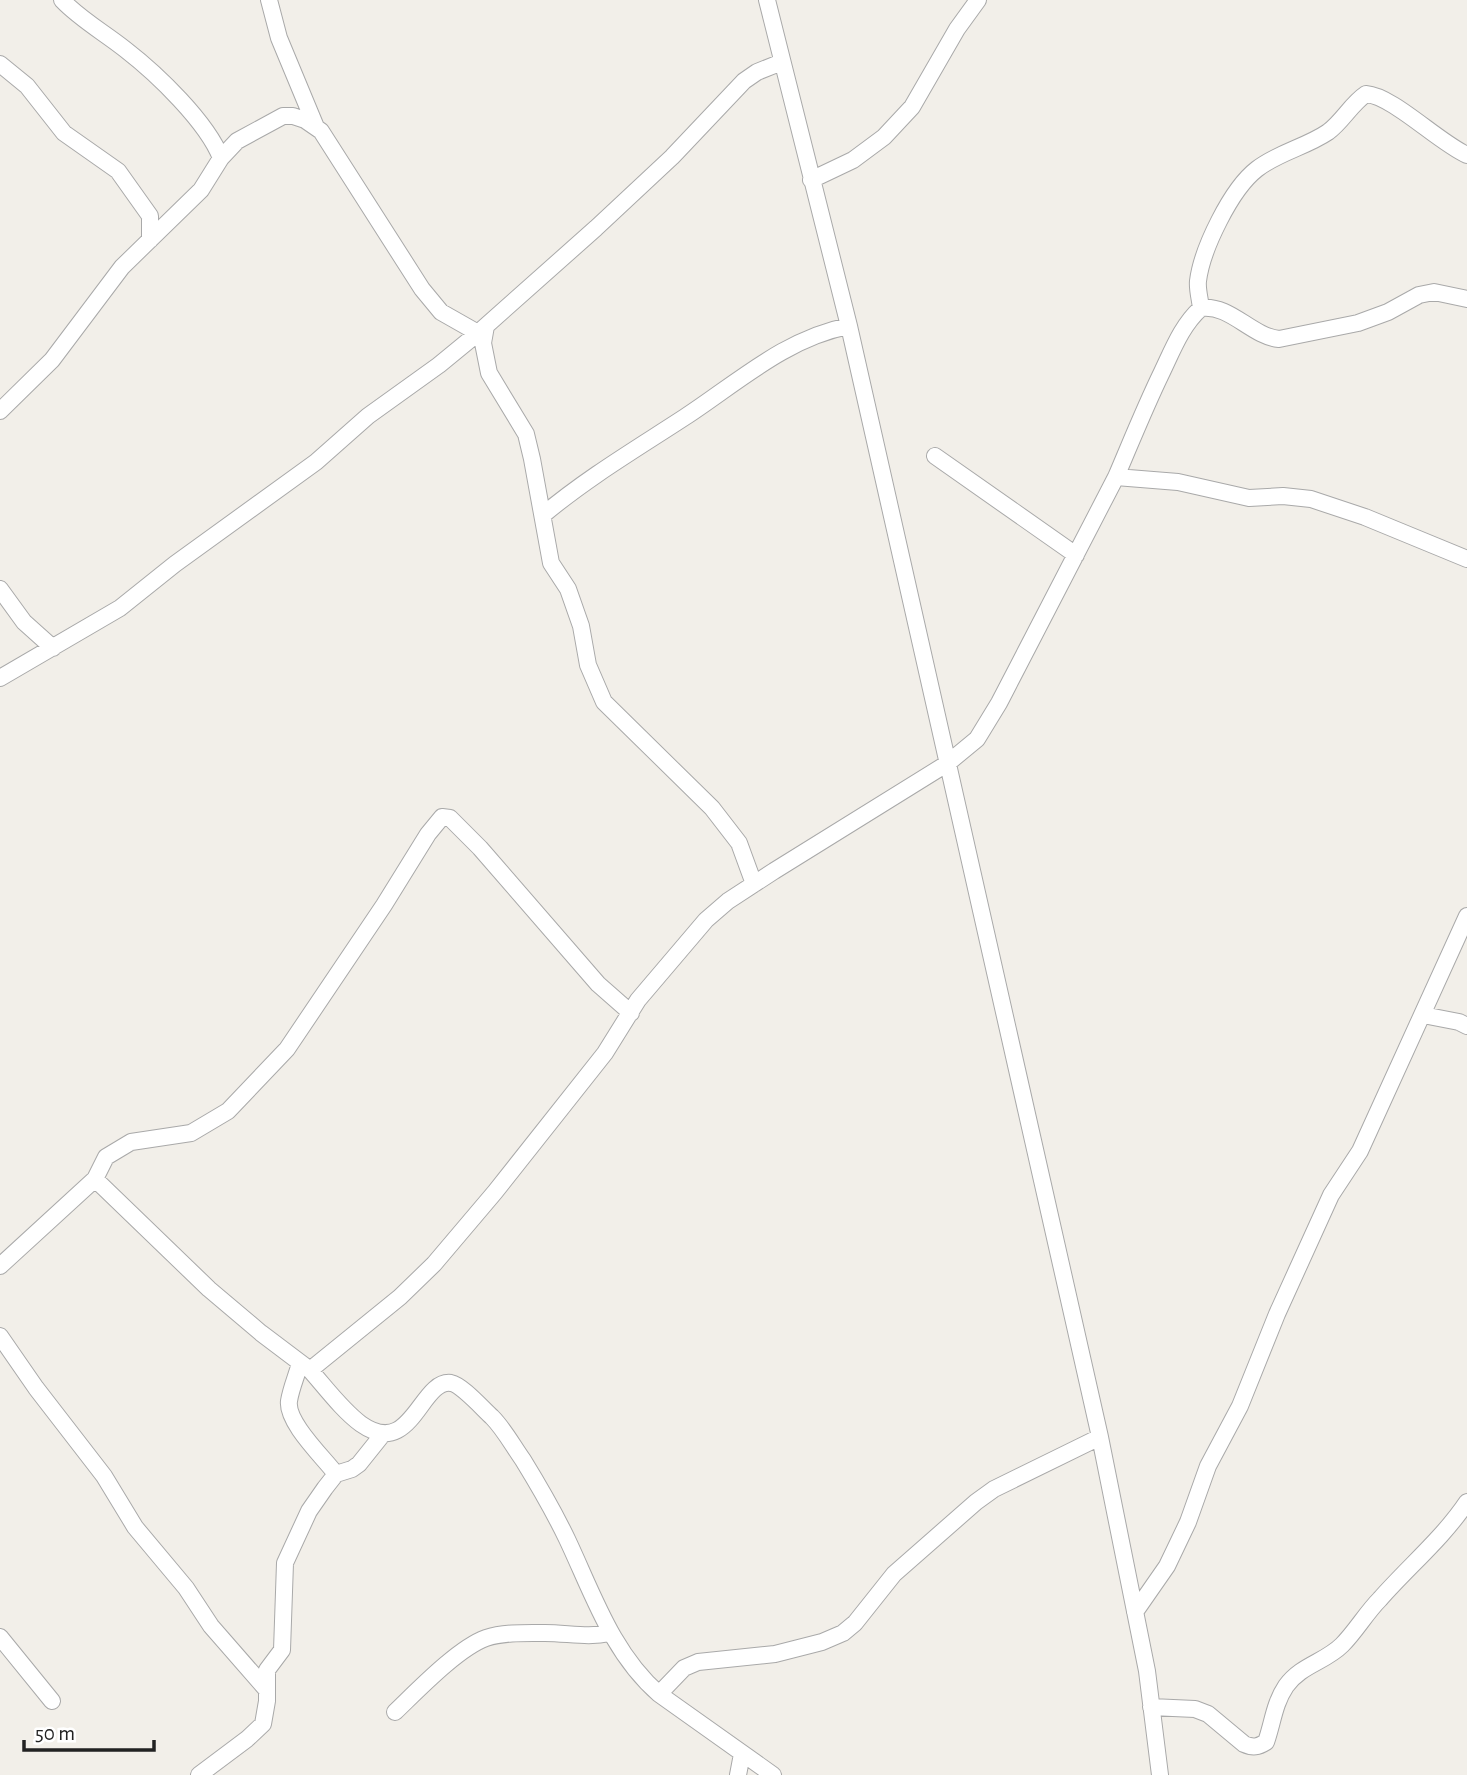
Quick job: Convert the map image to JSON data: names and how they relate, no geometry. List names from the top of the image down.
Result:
{
  "scale_bar": "50 m"
}
